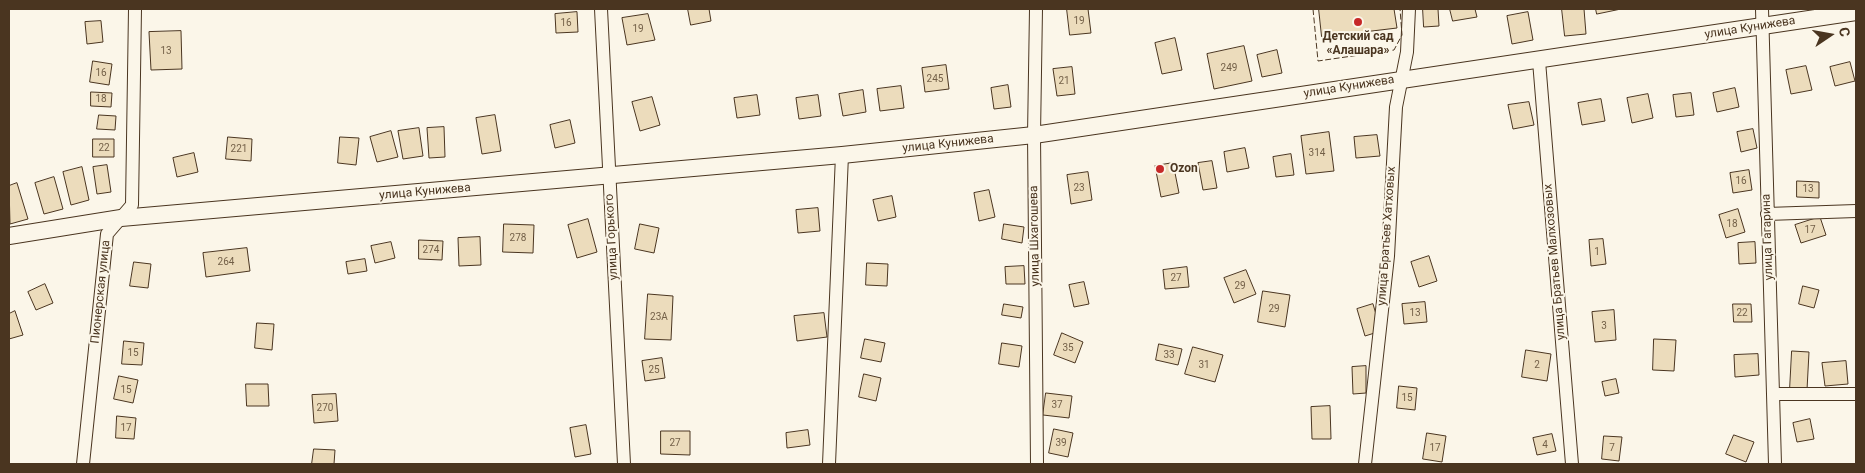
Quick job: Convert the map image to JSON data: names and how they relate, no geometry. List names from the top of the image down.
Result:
{
  "streets": {
    "street": [
      "улица Кунижева",
      "улица Шхагошева",
      "улица Братьев Хатховых",
      "улица Горького",
      "улица Гагарина",
      "улица Братьев Малхозовых",
      "Пионерская улица"
    ]
  },
  "crossings": [
    ["улица Кунижева", "улица Шхагошева"],
    ["улица Кунижева", "улица Братьев Хатховых"],
    ["улица Кунижева", "улица Горького"],
    ["улица Кунижева", "улица Гагарина"],
    ["улица Кунижева", "улица Братьев Малхозовых"],
    ["улица Кунижева", "Пионерская улица"]
  ],
  "places": ["Детский сад «Алашара»", "Ozon"],
  "house_numbers": [
    "19",
    "16",
    "19",
    "13",
    "249",
    "16",
    "245",
    "21",
    "18",
    "22",
    "221",
    "314",
    "16",
    "23",
    "13",
    "18",
    "17",
    "278",
    "274",
    "1",
    "264",
    "27",
    "29",
    "29",
    "13",
    "22",
    "23А",
    "3",
    "35",
    "15",
    "33",
    "31",
    "2",
    "25",
    "15",
    "15",
    "37",
    "270",
    "17",
    "27",
    "39",
    "4",
    "17",
    "7"
  ],
  "north": "right"
}
